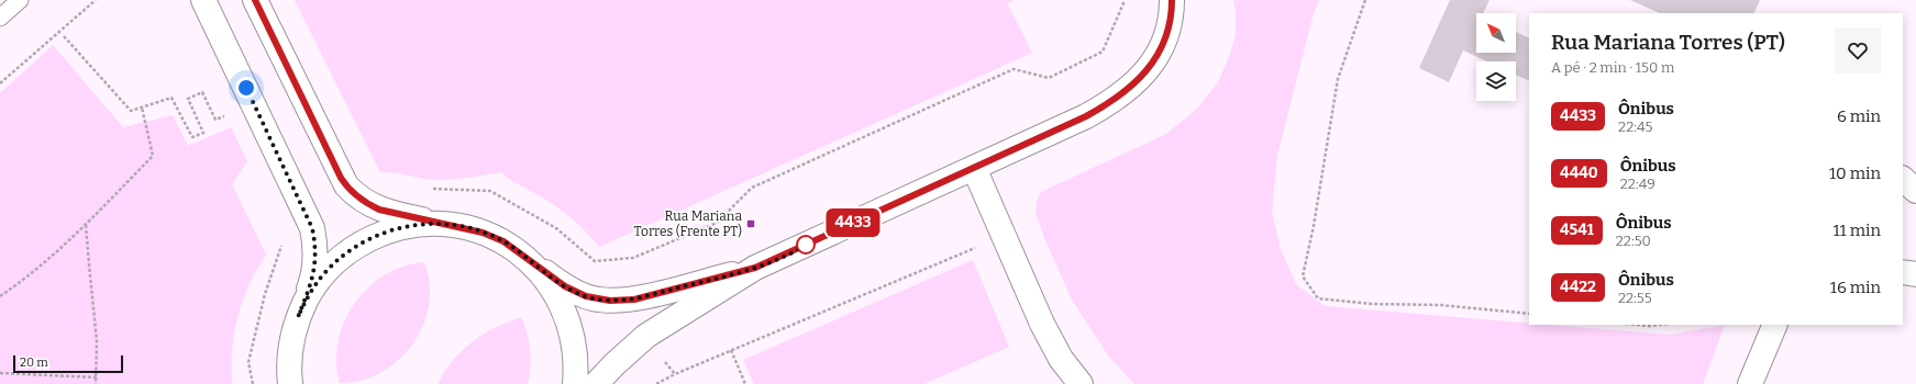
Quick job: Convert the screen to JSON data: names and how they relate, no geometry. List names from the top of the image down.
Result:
{
  "places": {
    "transit": ["Rua Mariana Torres (Frente PT)"]
  },
  "lines": ["bus line 4433"],
  "scale_bar": "20 m",
  "north": "top left",
  "page": {
    "on_map": "4433",
    "heading": ["Rua Mariana Torres (PT)", "A pé · 2 min · 150 m"],
    "list": [
      {
        "mark": "4433",
        "name": "Ônibus",
        "note": "22:45",
        "value": "6 min"
      },
      {
        "mark": "4440",
        "name": "Ônibus",
        "note": "22:49",
        "value": "10 min"
      },
      {
        "mark": "4541",
        "name": "Ônibus",
        "note": "22:50",
        "value": "11 min"
      },
      {
        "mark": "4422",
        "name": "Ônibus",
        "note": "22:55",
        "value": "16 min"
      }
    ],
    "scale": "20 m"
  }
}
